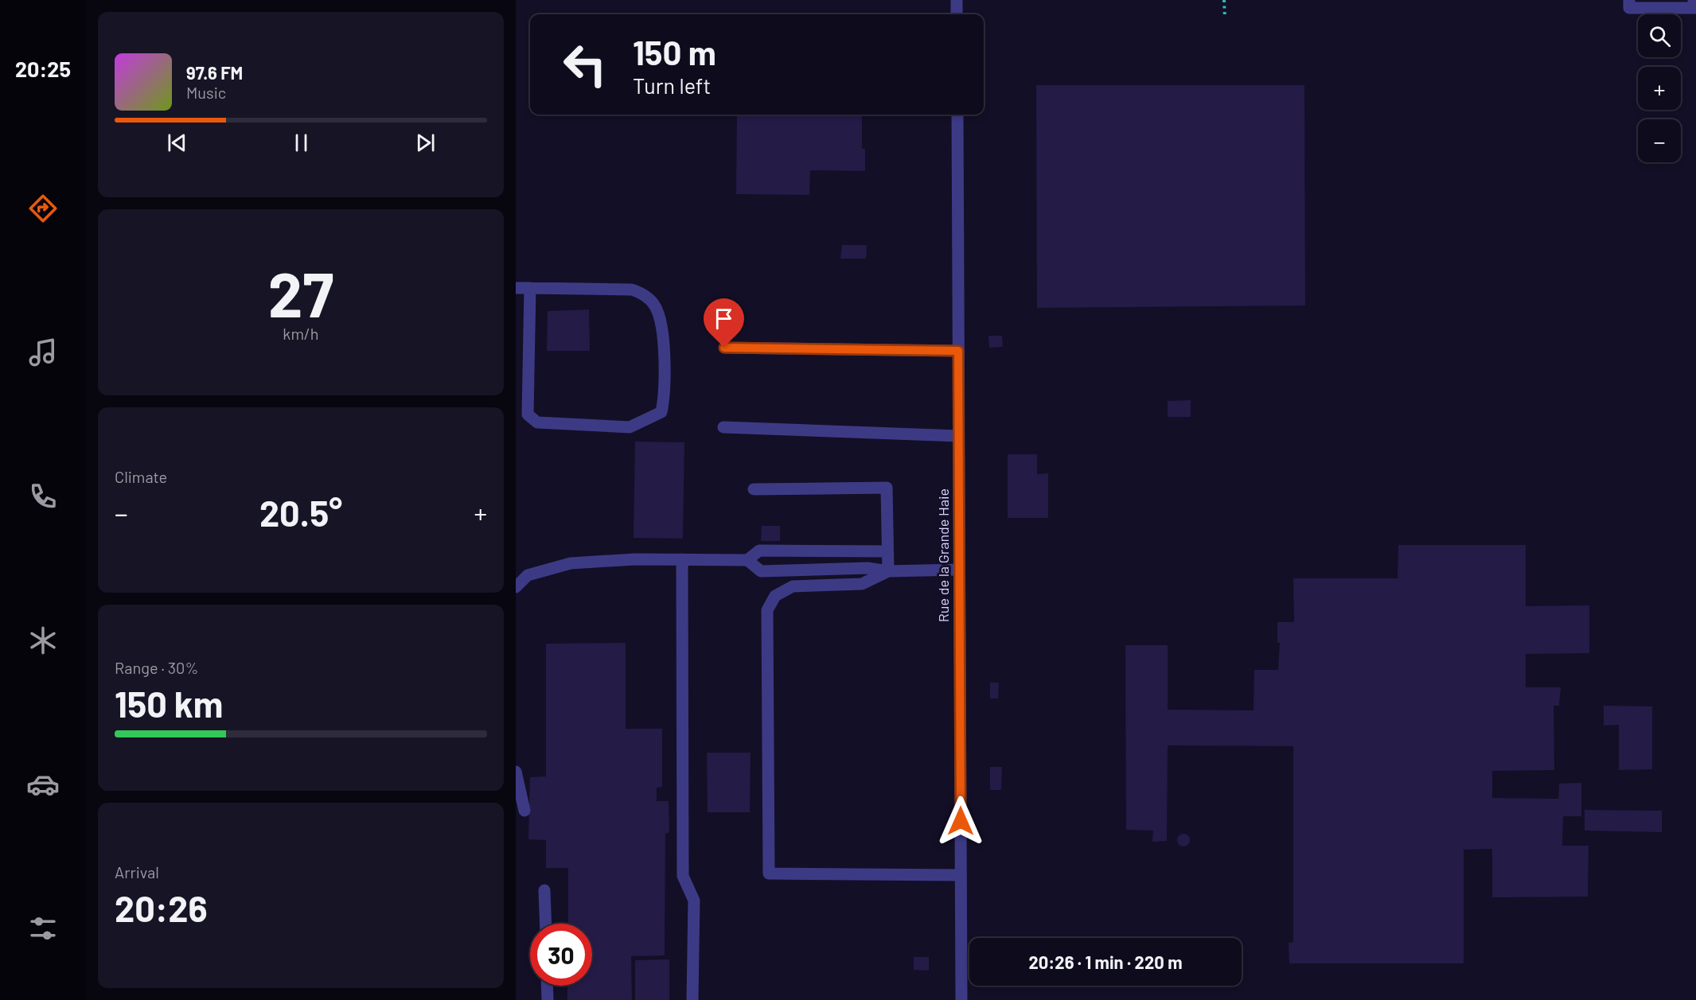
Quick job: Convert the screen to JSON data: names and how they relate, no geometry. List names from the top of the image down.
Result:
{
  "streets": {
    "street": ["Rue de la Grande Haie"]
  },
  "page": {
    "tabs": "20:25",
    "map_buttons": ["+", "−"],
    "turn": ["150 m", "Turn left"],
    "song": ["97.6 FM", "Music"],
    "tile": [
      ["27", "km/h"],
      "Climate",
      ["Range · 30%", "150 km"],
      ["Arrival", "20:26"]
    ],
    "heat": ["−", "20.5°", "+"],
    "limit": "30",
    "trip": "20:26 · 1 min · 220 m"
  }
}
